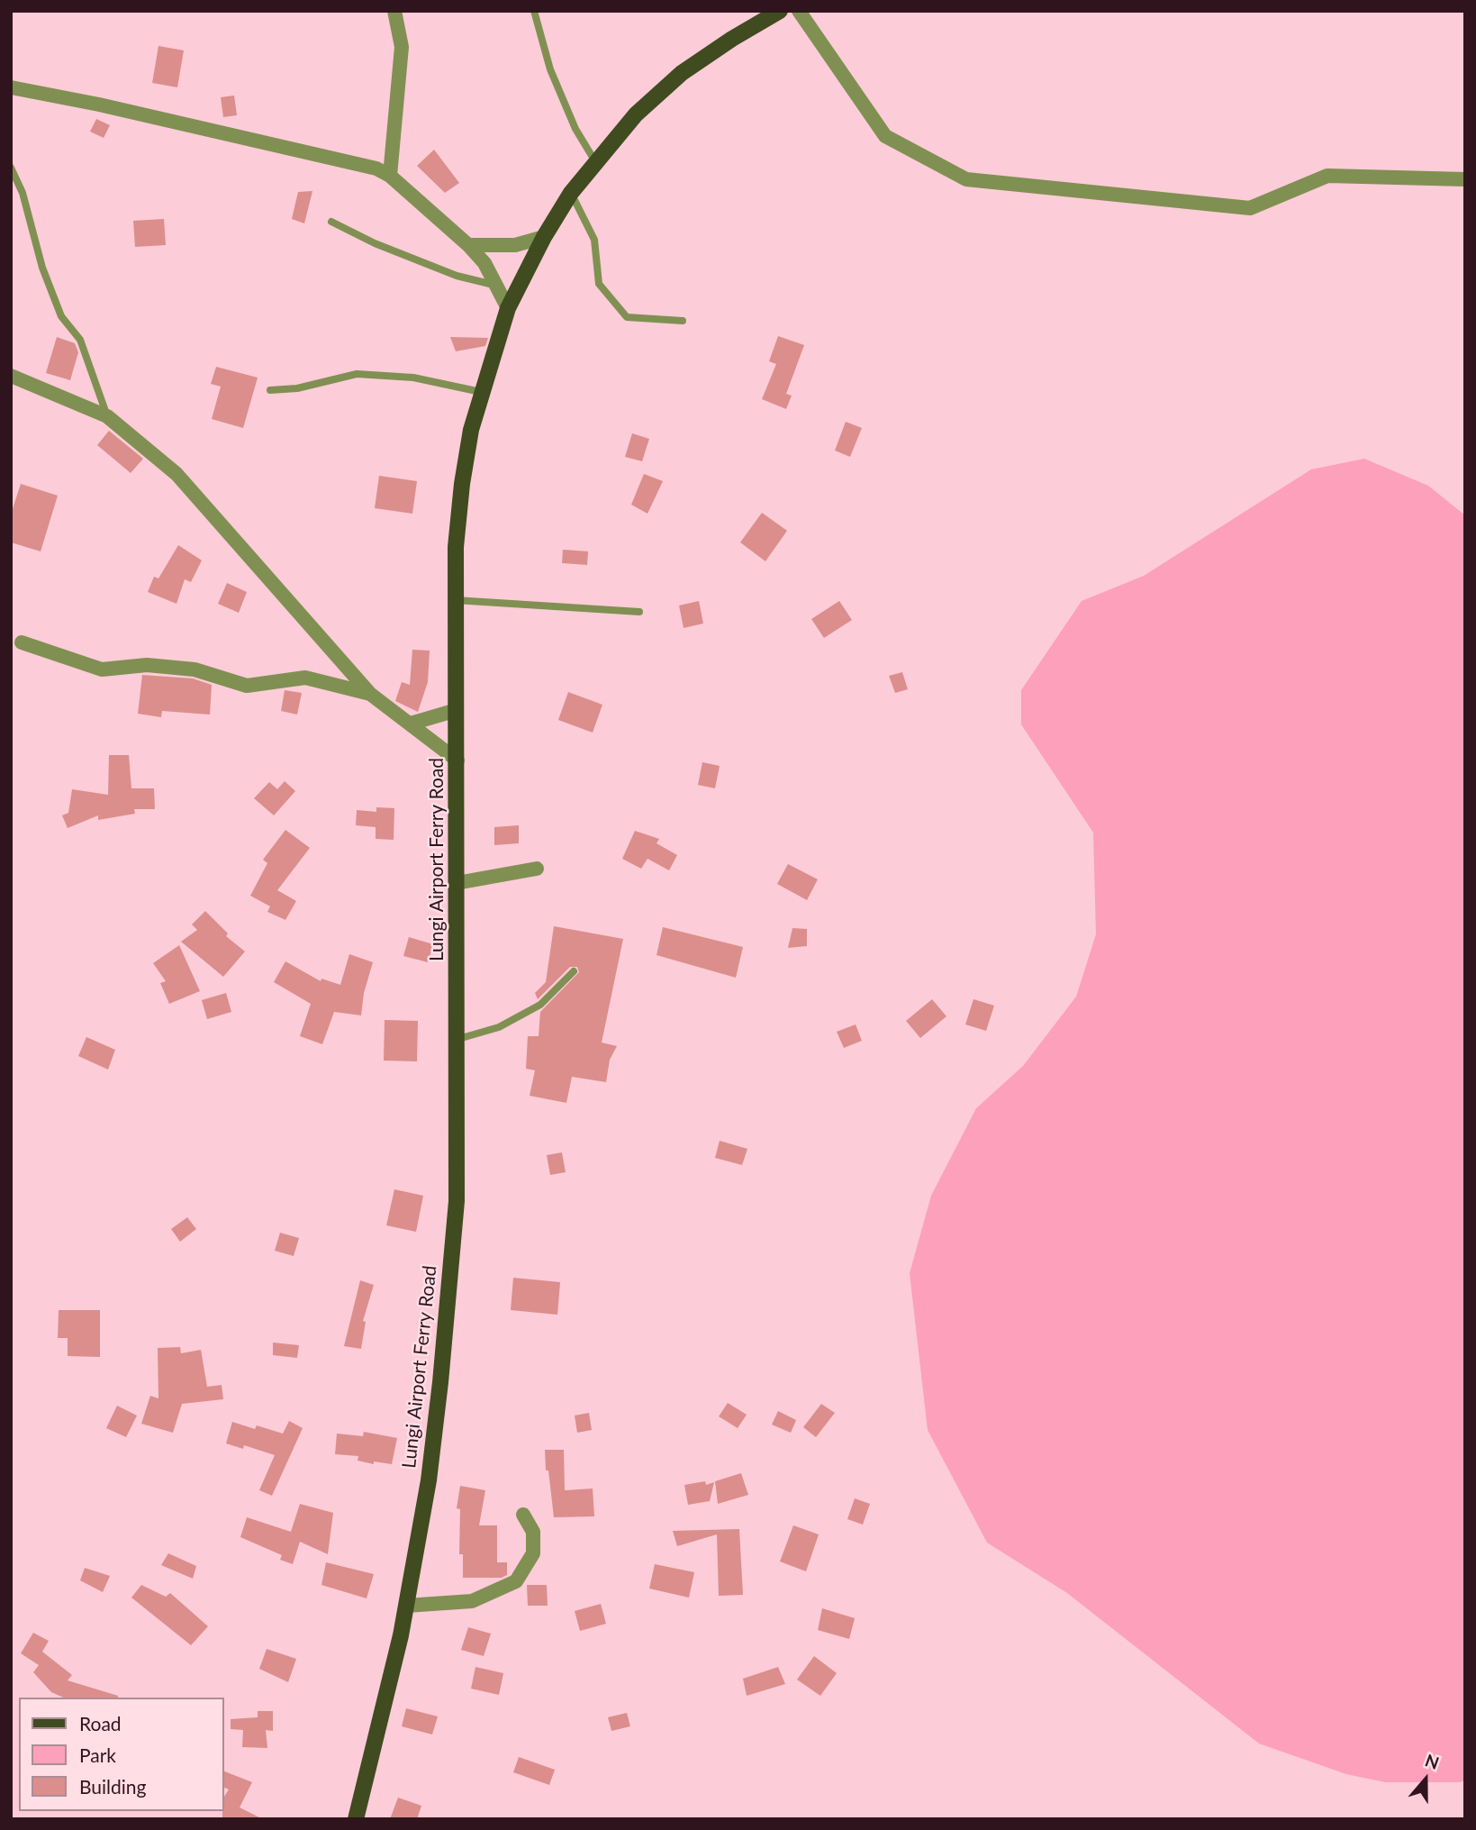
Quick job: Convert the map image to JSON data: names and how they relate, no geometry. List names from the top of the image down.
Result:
{
  "streets": {
    "main road": ["Lungi Airport Ferry Road"]
  },
  "legend": ["Road", "Park", "Building"],
  "north": "top"
}
